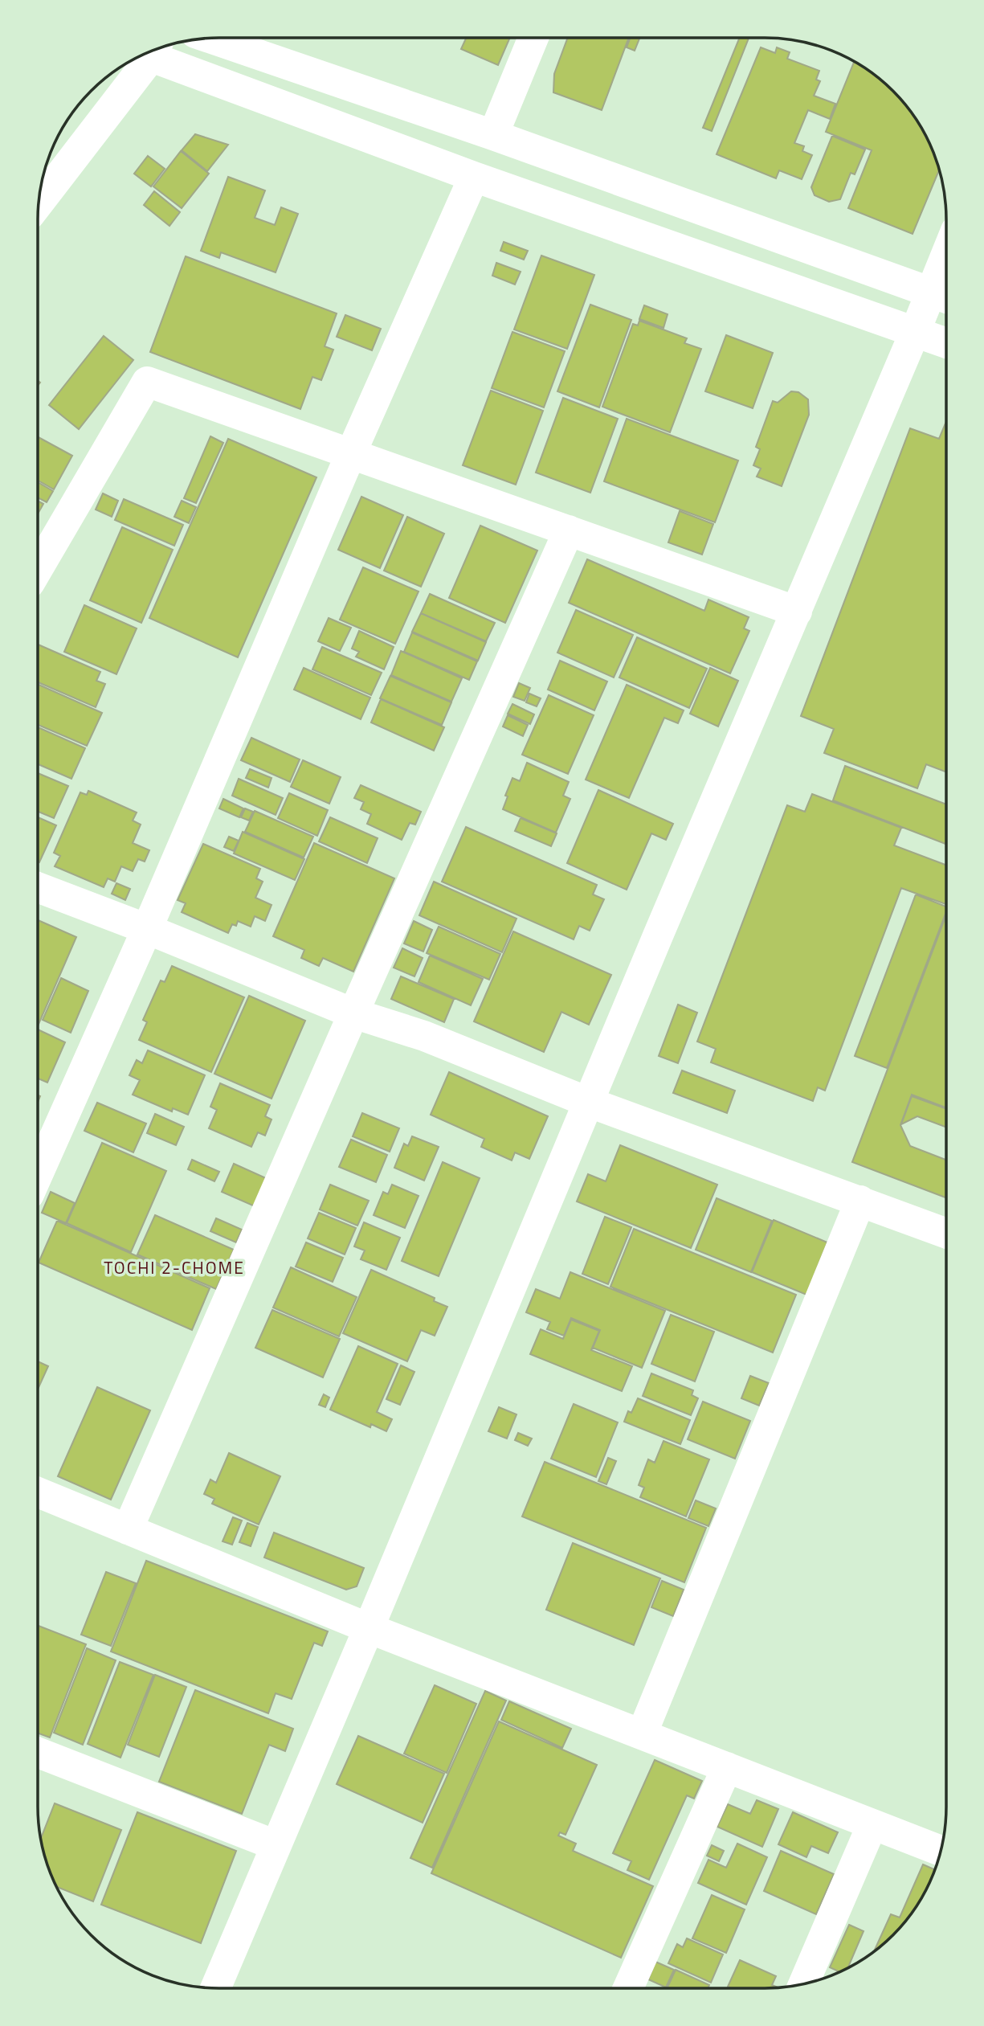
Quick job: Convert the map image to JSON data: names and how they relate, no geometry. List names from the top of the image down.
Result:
{
  "districts": ["TOCHI 2-CHOME"]
}
